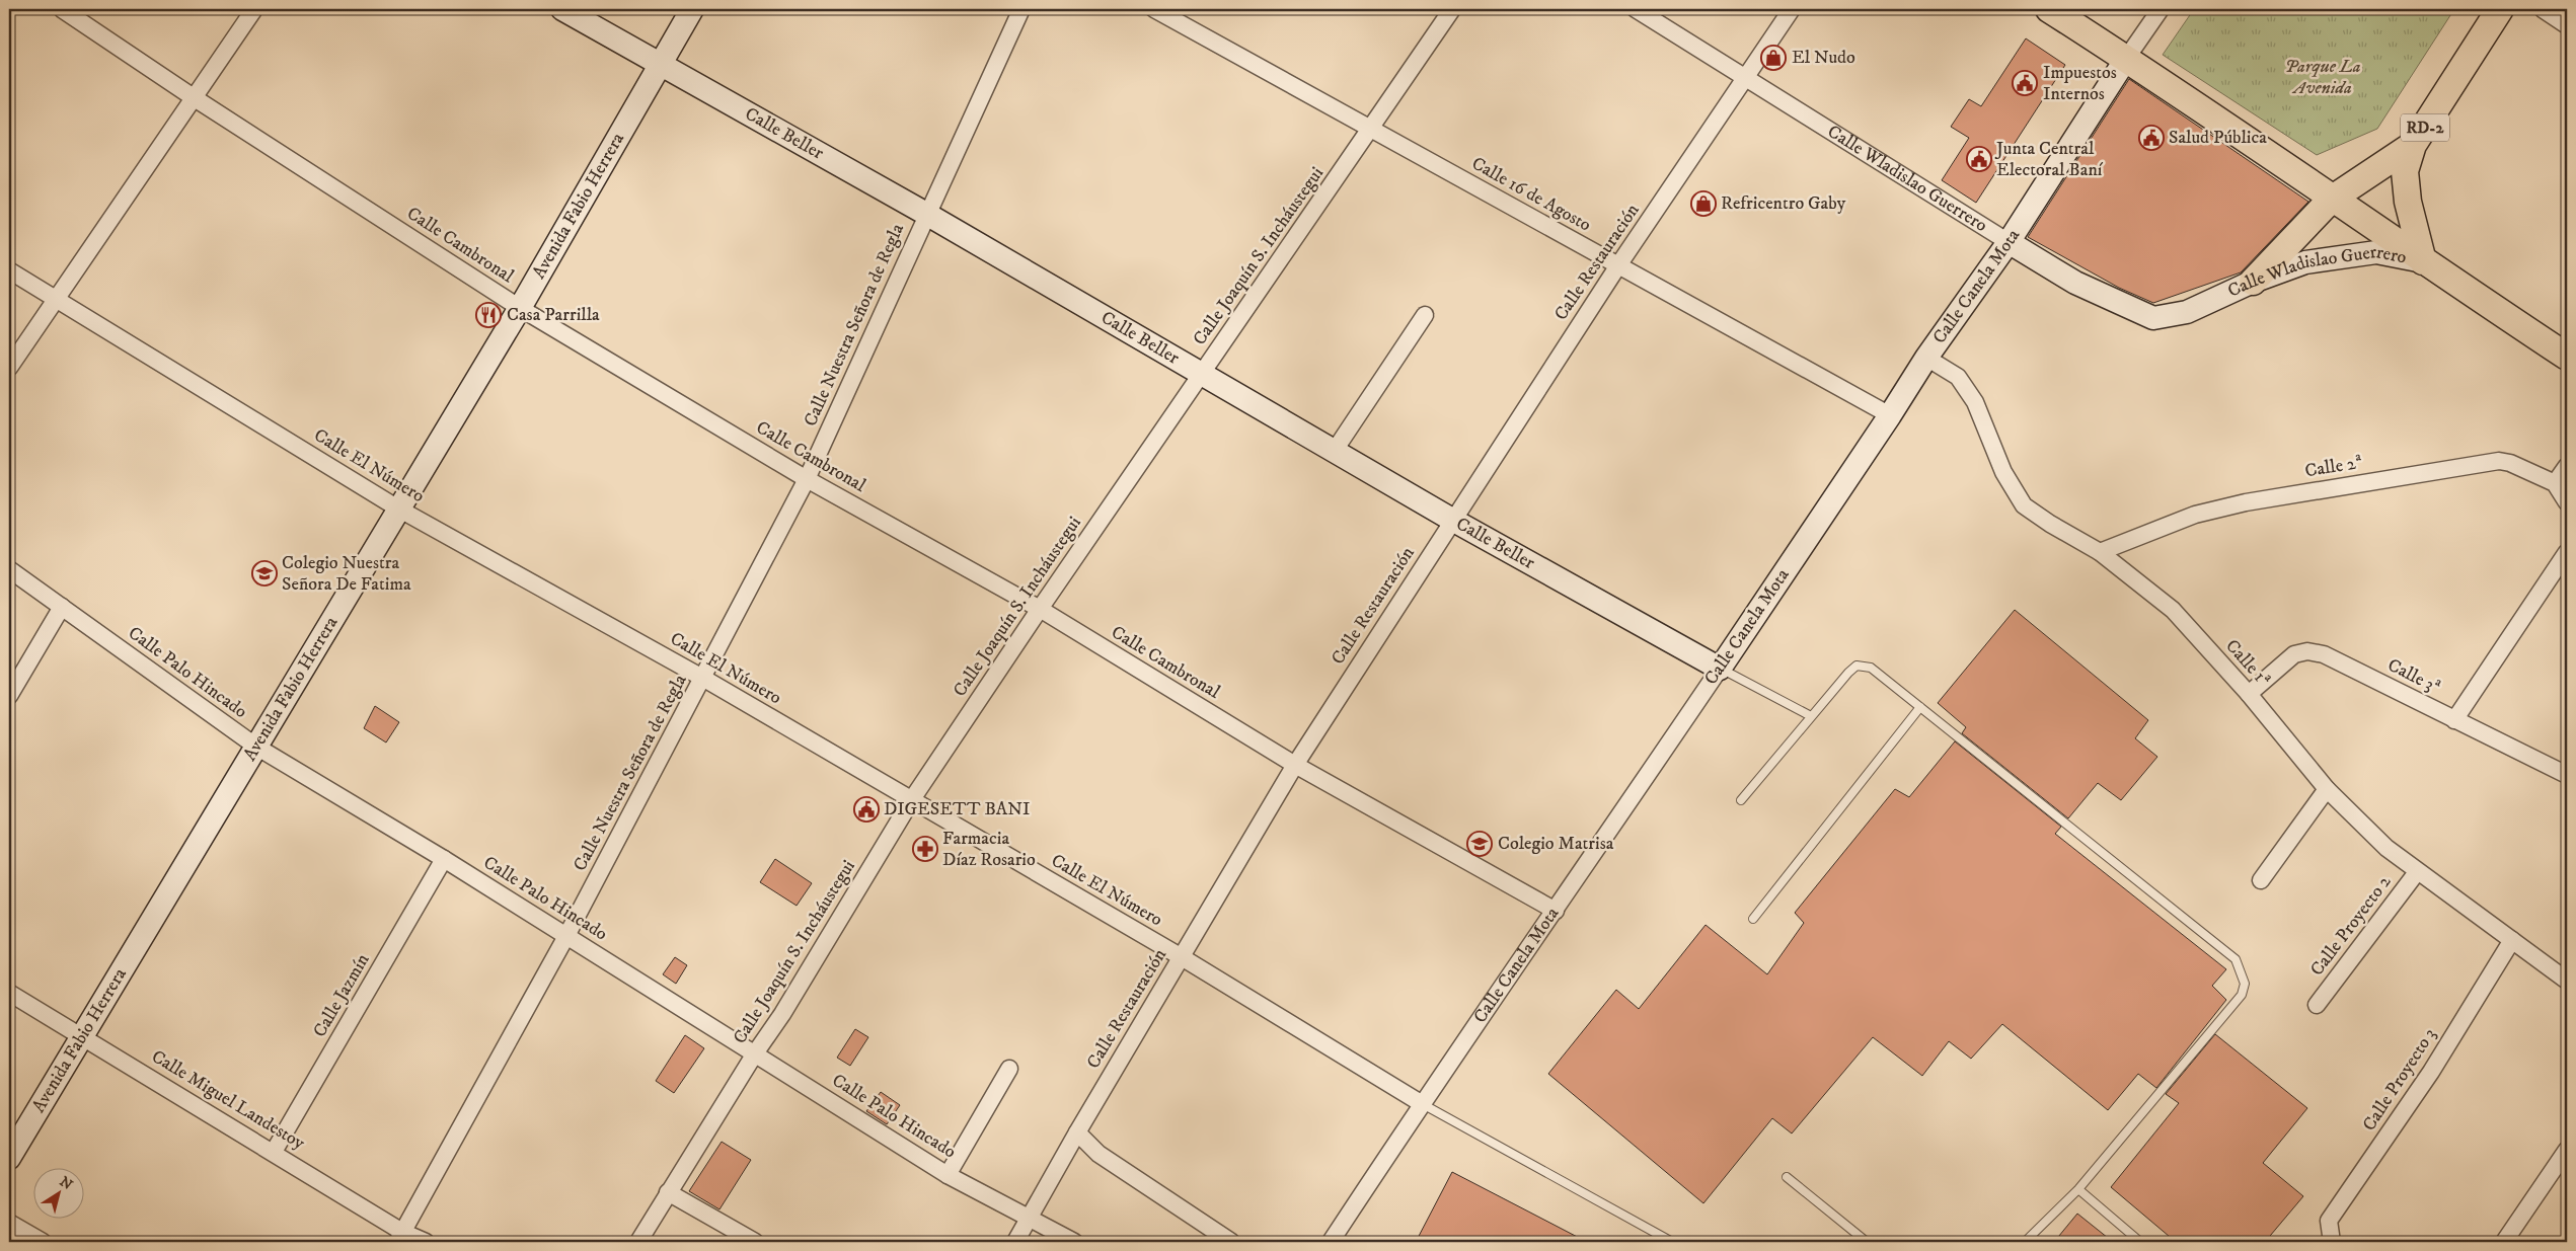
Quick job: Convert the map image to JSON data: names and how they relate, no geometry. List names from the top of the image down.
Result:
{
  "streets": {
    "main road": [
      "RD-2",
      "Calle Beller",
      "Calle Wladislao Guerrero",
      "Avenida Fabio Herrera",
      "Calle Canela Mota"
    ],
    "street": [
      "Calle 16 de Agosto",
      "Calle Cambronal",
      "Calle Joaquín S. Incháustegui",
      "Calle Restauración",
      "Calle Nuestra Señora de Regla",
      "Calle El Número",
      "Calle 2ª",
      "Calle 1ª",
      "Calle Palo Hincado",
      "Calle 3ª",
      "Calle Proyecto 2",
      "Calle Jazmín",
      "Calle Proyecto 3",
      "Calle Miguel Landestoy"
    ]
  },
  "crossings": [
    ["RD-2", "Calle Wladislao Guerrero"],
    ["Calle Beller", "Avenida Fabio Herrera"],
    ["Calle Beller", "Calle Joaquín S. Incháustegui"],
    ["Calle Beller", "Calle Restauración"],
    ["Calle Beller", "Calle Canela Mota"],
    ["Calle Beller", "Calle Nuestra Señora de Regla"],
    ["Calle Wladislao Guerrero", "Calle Restauración"],
    ["Calle Wladislao Guerrero", "Calle Canela Mota"],
    ["Calle 16 de Agosto", "Calle Joaquín S. Incháustegui"],
    ["Calle 16 de Agosto", "Calle Restauración"],
    ["Calle 16 de Agosto", "Calle Canela Mota"],
    ["Avenida Fabio Herrera", "Calle Cambronal"],
    ["Avenida Fabio Herrera", "Calle El Número"],
    ["Avenida Fabio Herrera", "Calle Palo Hincado"],
    ["Avenida Fabio Herrera", "Calle Miguel Landestoy"],
    ["Calle Cambronal", "Calle Joaquín S. Incháustegui"],
    ["Calle Cambronal", "Calle Restauración"],
    ["Calle Cambronal", "Calle Canela Mota"],
    ["Calle Cambronal", "Calle Nuestra Señora de Regla"],
    ["Calle Joaquín S. Incháustegui", "Calle El Número"],
    ["Calle Joaquín S. Incháustegui", "Calle Palo Hincado"],
    ["Calle Restauración", "Calle El Número"],
    ["Calle Restauración", "Calle Palo Hincado"],
    ["Calle Canela Mota", "Calle El Número"],
    ["Calle Canela Mota", "Calle 1ª"],
    ["Calle Nuestra Señora de Regla", "Calle El Número"],
    ["Calle Nuestra Señora de Regla", "Calle Palo Hincado"],
    ["Calle Nuestra Señora de Regla", "Calle Miguel Landestoy"],
    ["Calle 2ª", "Calle 1ª"],
    ["Calle 1ª", "Calle 3ª"],
    ["Calle 1ª", "Calle Proyecto 2"],
    ["Calle 1ª", "Calle Proyecto 3"],
    ["Calle Palo Hincado", "Calle Jazmín"],
    ["Calle Jazmín", "Calle Miguel Landestoy"]
  ],
  "parks": ["Parque La Avenida"],
  "places": {
    "shop": ["El Nudo", "Refricentro Gaby"],
    "public building": [
      "Impuestos Internos",
      "Salud Pública",
      "Junta Central Electoral Baní",
      "DIGESETT BANI"
    ],
    "restaurant": ["Casa Parrilla"],
    "school or university": ["Colegio Nuestra Señora De Fatima", "Colegio Matrisa"],
    "pharmacy": ["Farmacia Díaz Rosario"]
  },
  "north": "top right"
}
